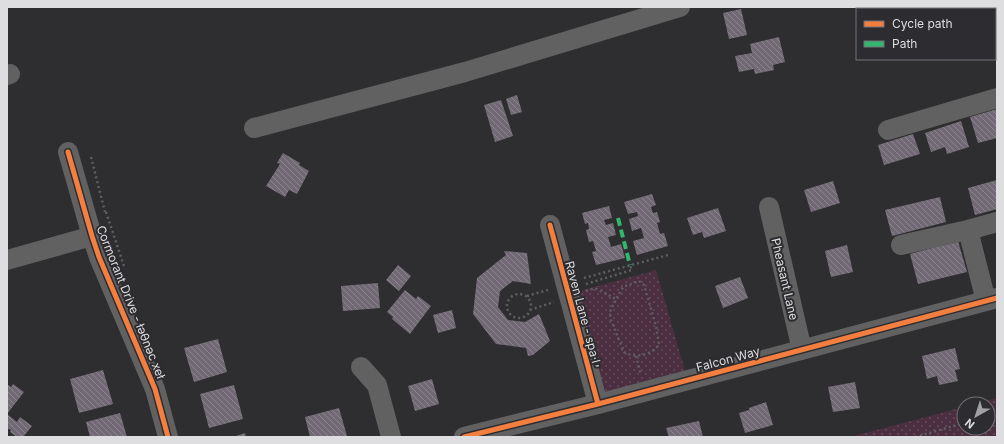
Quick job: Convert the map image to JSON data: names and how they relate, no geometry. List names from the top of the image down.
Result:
{
  "streets": {
    "street": [
      "Pheasant Lane",
      "Cormorant Drive - łəθnəc xeł",
      "Raven Lane - spa·l̓",
      "Falcon Way"
    ]
  },
  "crossings": [
    ["Pheasant Lane", "Falcon Way"],
    ["Raven Lane - spa·l̓", "Falcon Way"]
  ],
  "legend": ["Cycle path", "Path"],
  "north": "bottom left"
}
